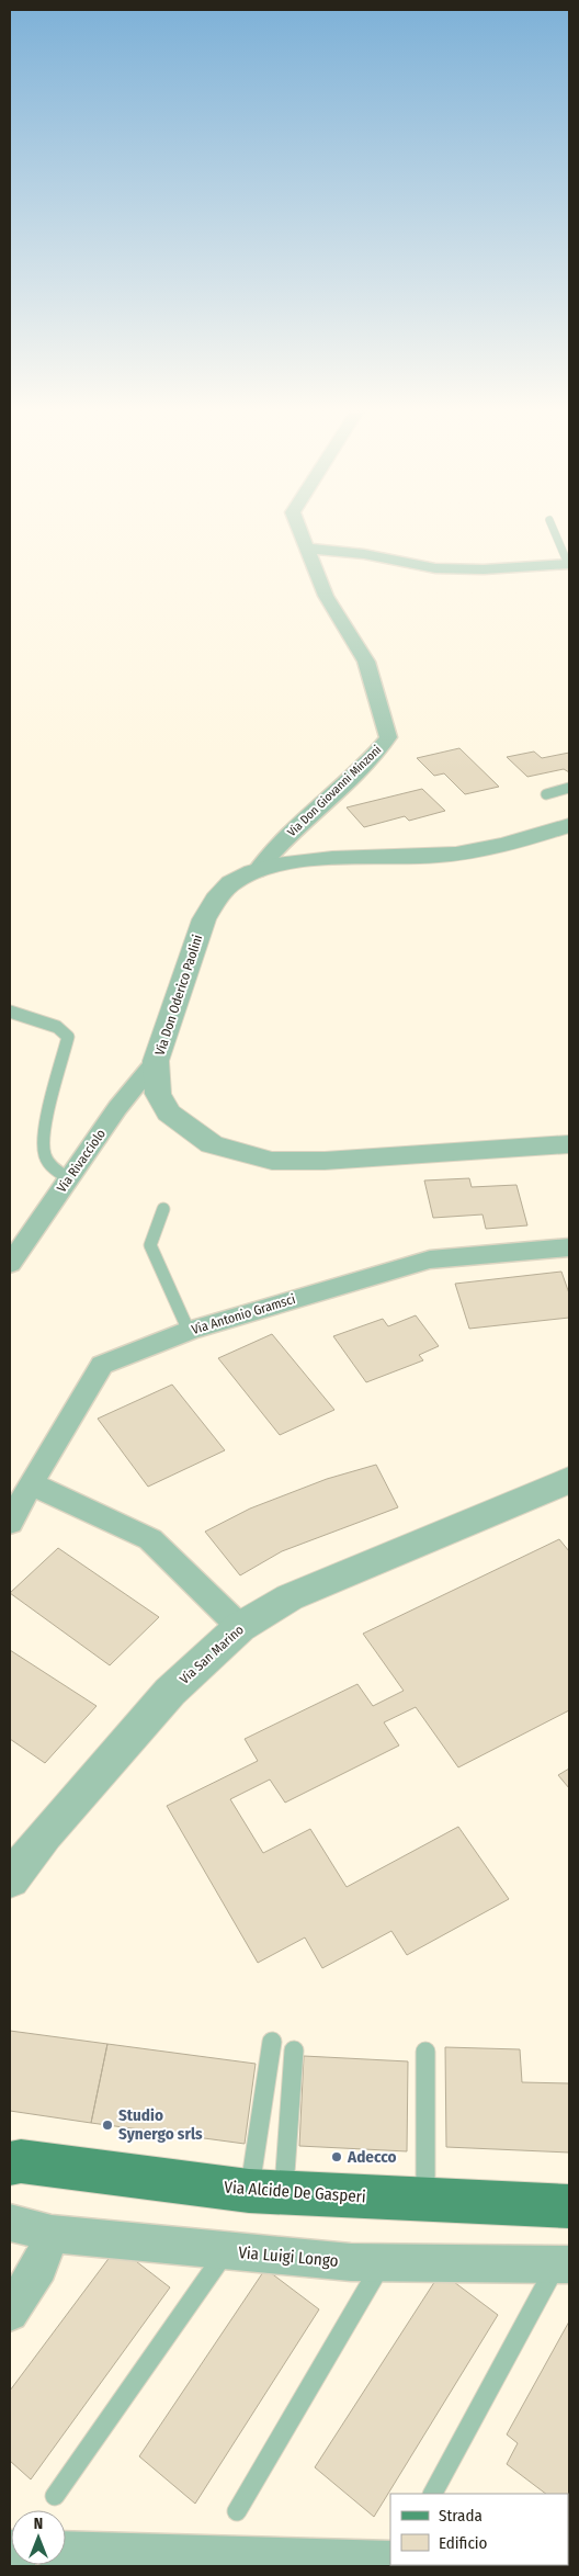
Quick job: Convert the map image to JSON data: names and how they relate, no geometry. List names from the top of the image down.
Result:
{
  "streets": {
    "main road": ["Via Alcide De Gasperi"],
    "street": [
      "Via Don Giovanni Minzoni",
      "Via Don Oderico Paolini",
      "Via Rivacciolo",
      "Via Antonio Gramsci",
      "Via San Marino",
      "Via Luigi Longo"
    ]
  },
  "crossings": [
    ["Via Don Giovanni Minzoni", "Via Don Oderico Paolini"],
    ["Via Don Oderico Paolini", "Via Rivacciolo"]
  ],
  "places": ["Studio Synergo srls", "Adecco"],
  "legend": ["Strada", "Edificio"],
  "north": "top"
}
